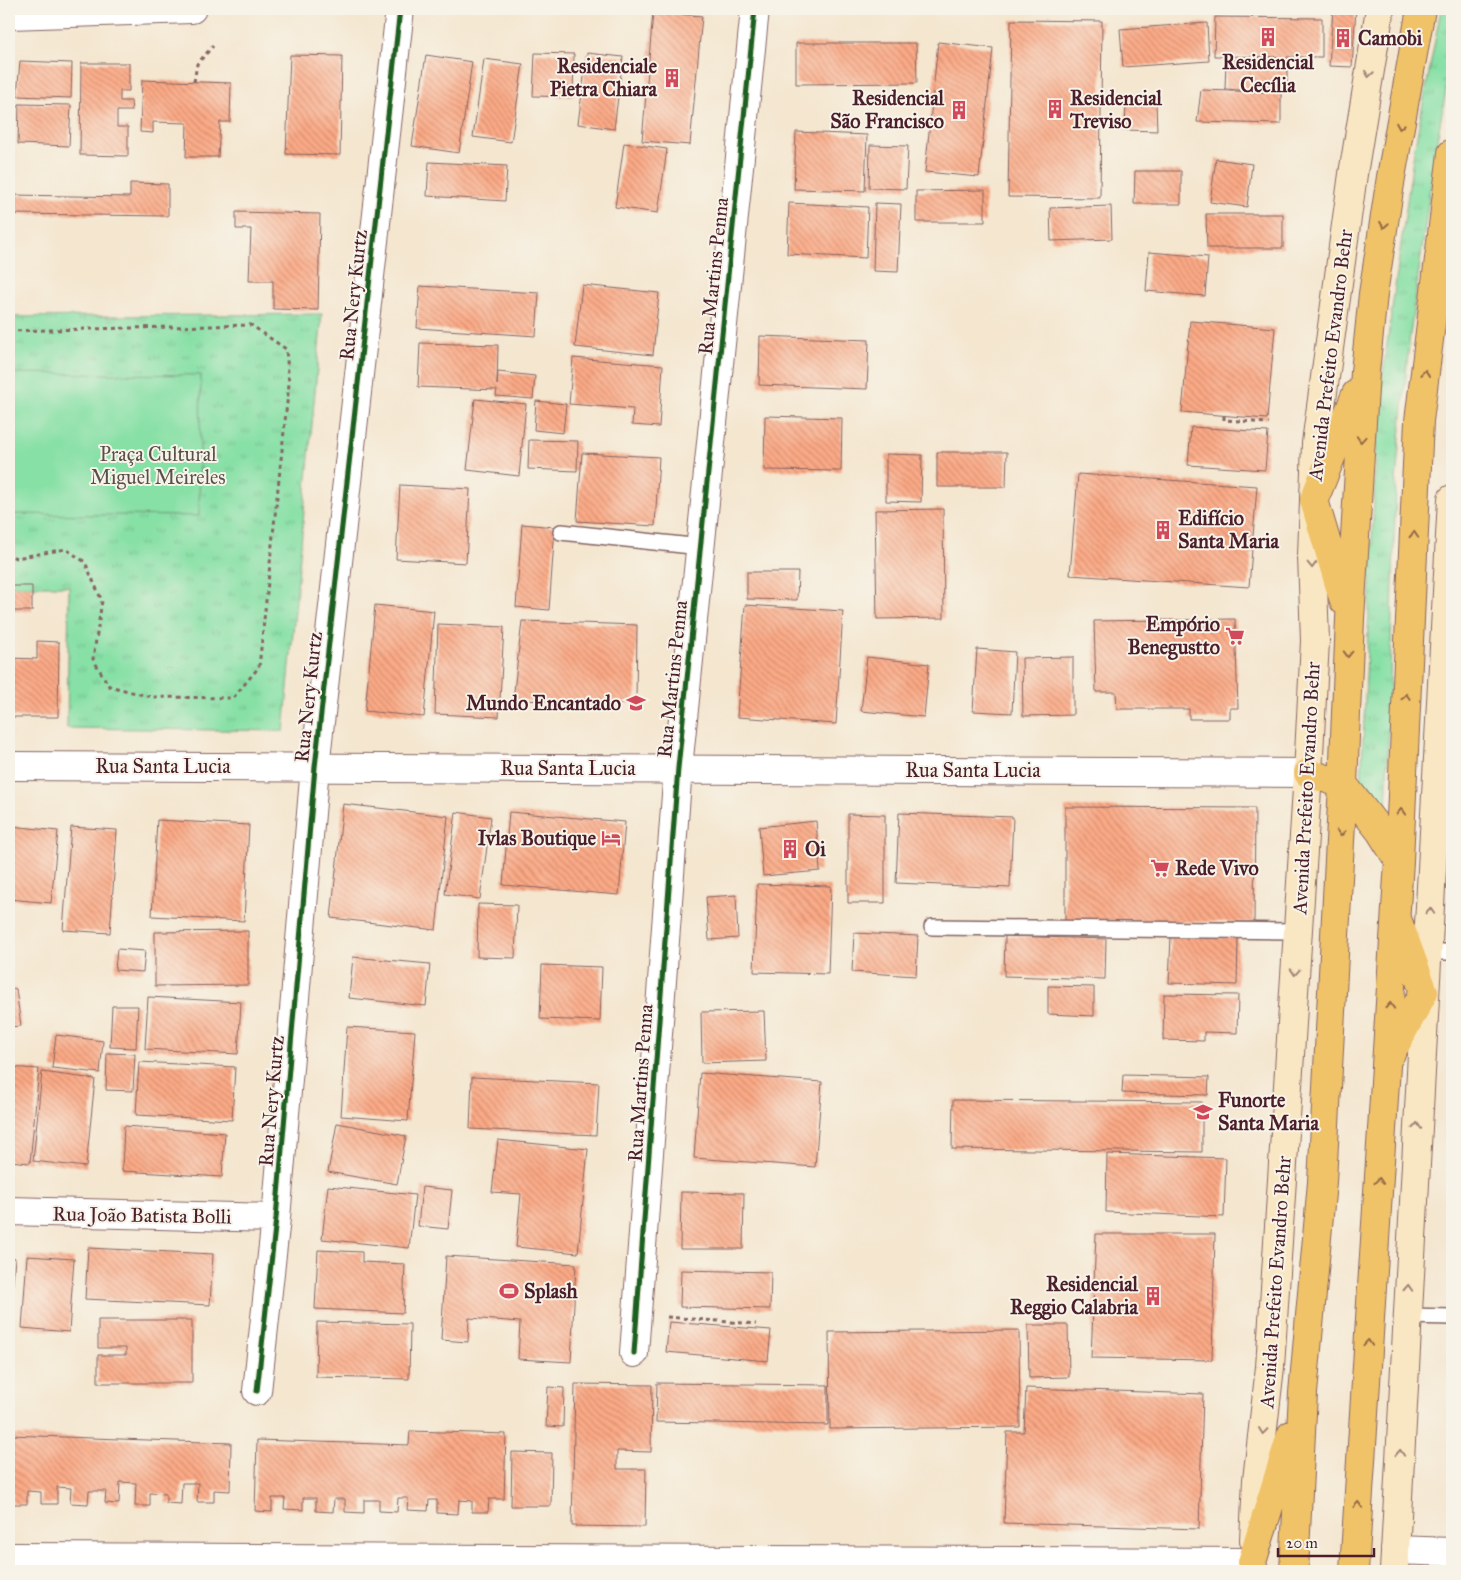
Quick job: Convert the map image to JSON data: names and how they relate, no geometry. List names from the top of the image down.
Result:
{
  "streets": {
    "highway": ["Avenida Prefeito Evandro Behr"],
    "street": [
      "Rua Martins Penna",
      "Rua Nery Kurtz",
      "Rua Santa Lucia",
      "Rua João Batista Bolli"
    ]
  },
  "crossings": [
    ["Rua Martins Penna", "Rua Santa Lucia"],
    ["Rua Nery Kurtz", "Rua Santa Lucia"],
    ["Rua Nery Kurtz", "Rua João Batista Bolli"],
    ["Avenida Prefeito Evandro Behr", "Rua Santa Lucia"]
  ],
  "parks": ["Praça Cultural Miguel Meireles"],
  "places": {
    "building": [
      "Residencial Cecília",
      "Camobi",
      "Residenciale Pietra Chiara",
      "Residencial Treviso",
      "Residencial São Francisco",
      "Edifício Santa Maria",
      "Oi",
      "Residencial Reggio Calabria"
    ],
    "supermarket": ["Empório Benegustto", "Rede Vivo"],
    "school or university": ["Mundo Encantado", "Funorte Santa Maria"],
    "hotel": ["Ivlas Boutique"],
    "sports": ["Splash"]
  },
  "scale_bar": "20 m"
}
